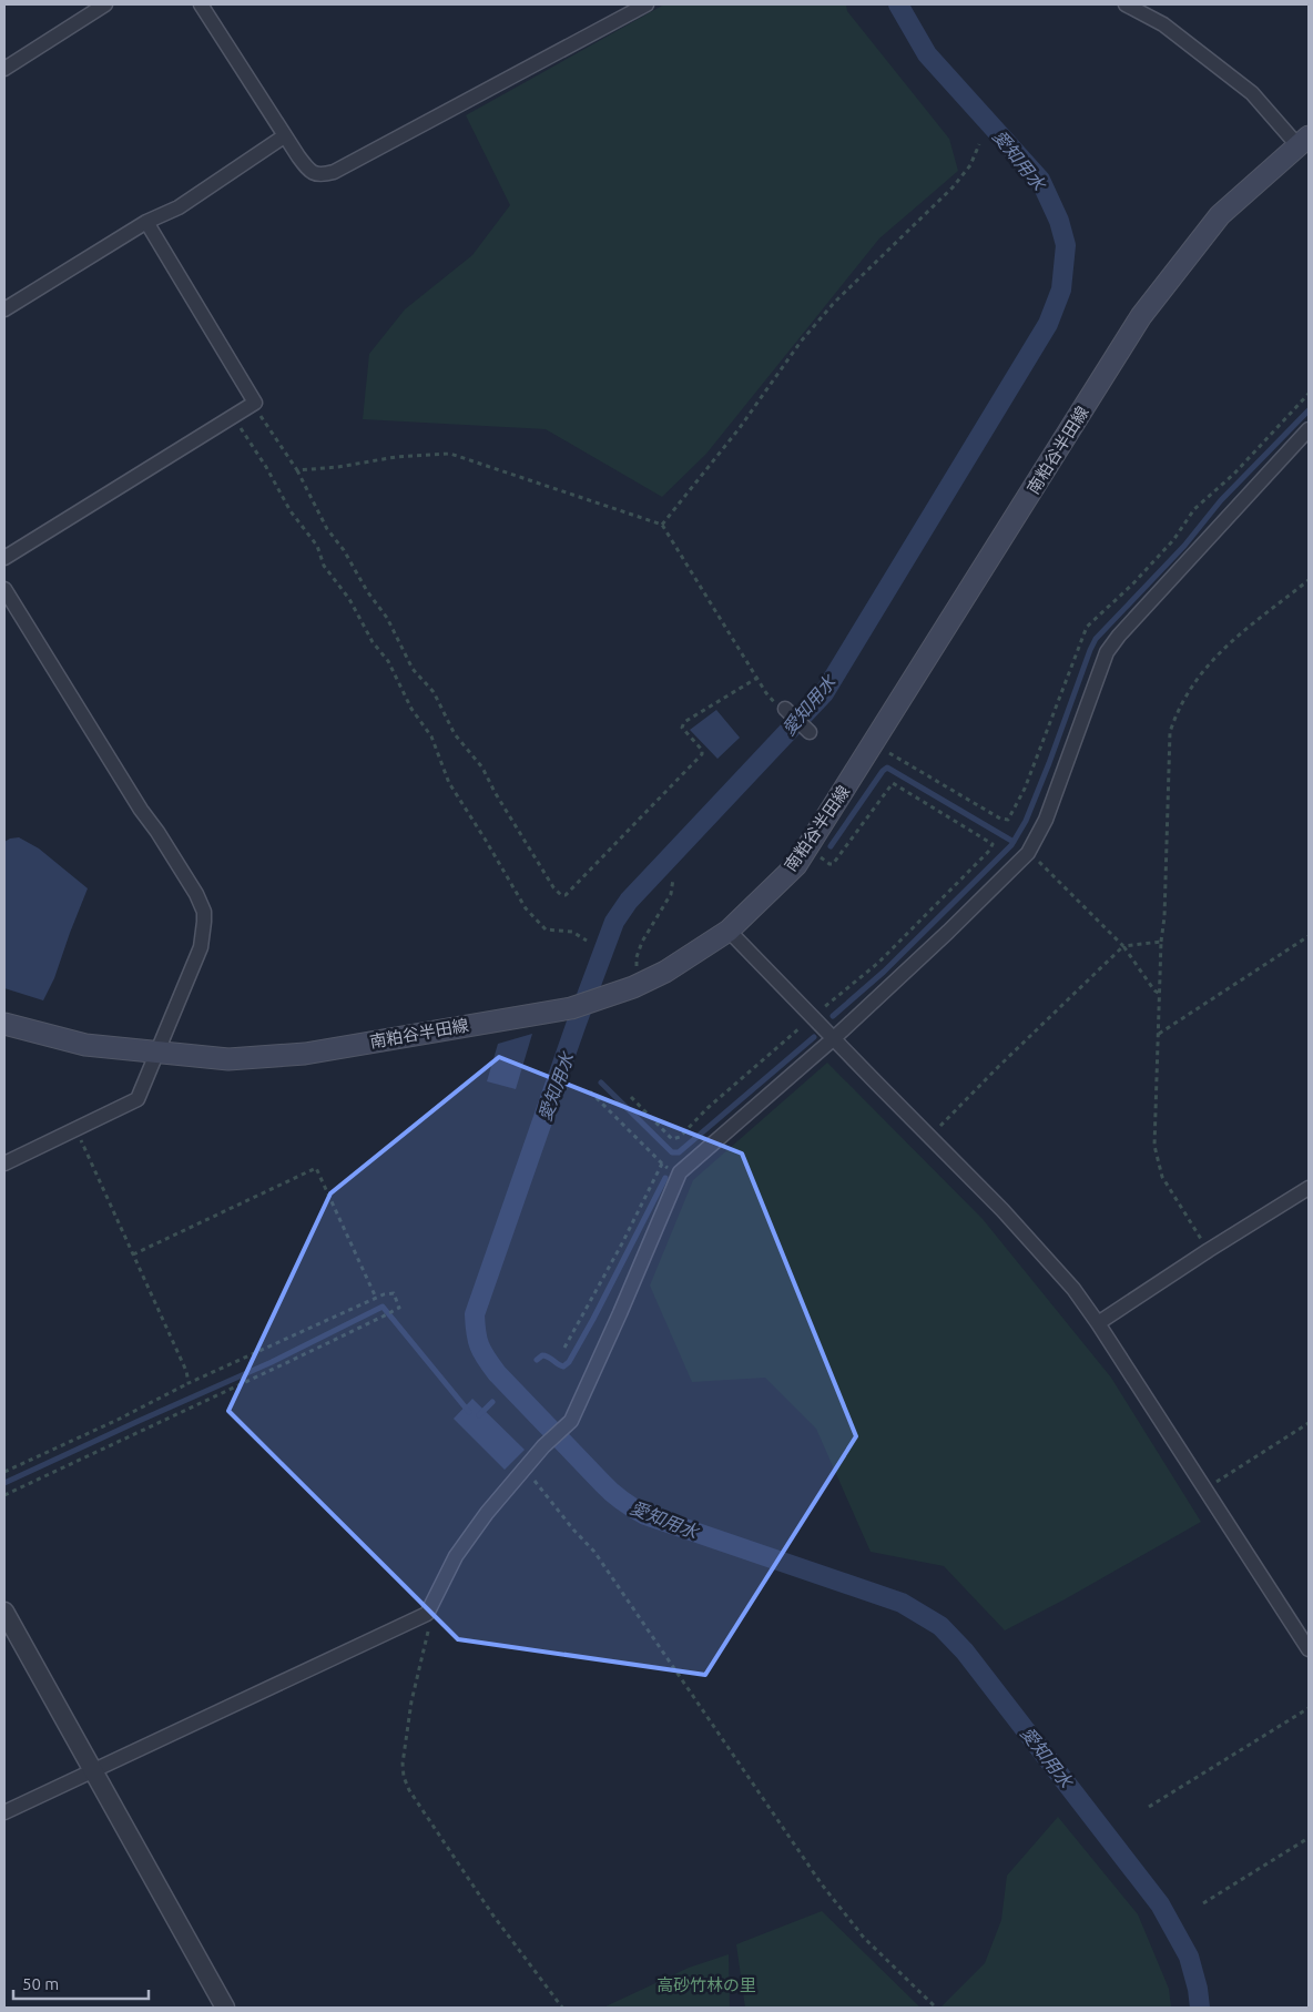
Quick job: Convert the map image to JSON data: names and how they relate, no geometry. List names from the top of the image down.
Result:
{
  "streets": {
    "main road": ["南粕谷半田線"]
  },
  "water": ["愛知用水"],
  "parks": ["高砂竹林の里"],
  "scale_bar": "50 m"
}
